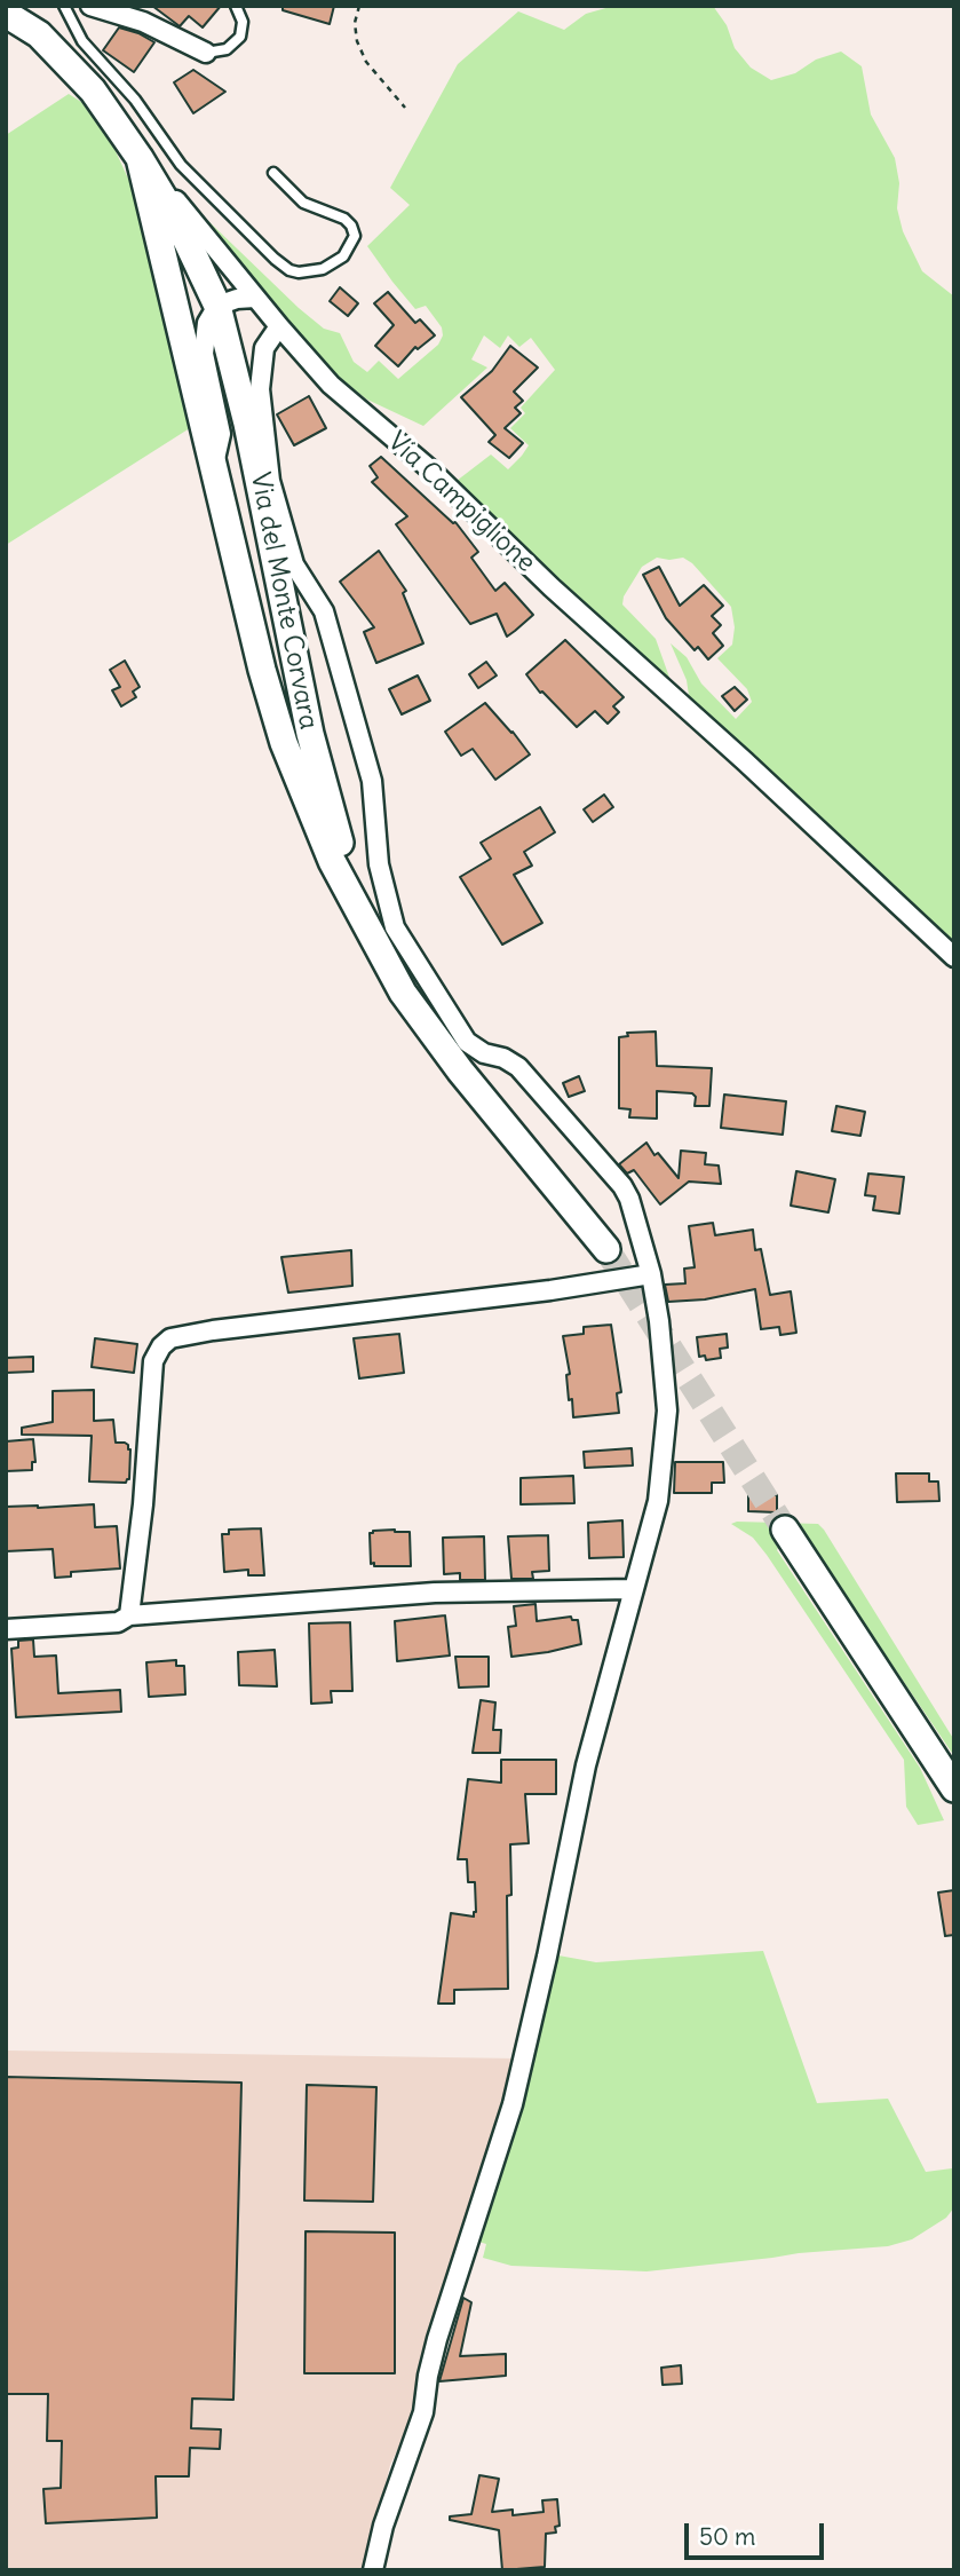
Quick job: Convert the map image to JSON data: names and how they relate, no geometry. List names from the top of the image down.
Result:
{
  "streets": {
    "main road": ["Via Campiglione", "Via del Monte Corvara"]
  },
  "crossings": [
    ["Via Campiglione", "Via del Monte Corvara"]
  ],
  "scale_bar": "50 m"
}
